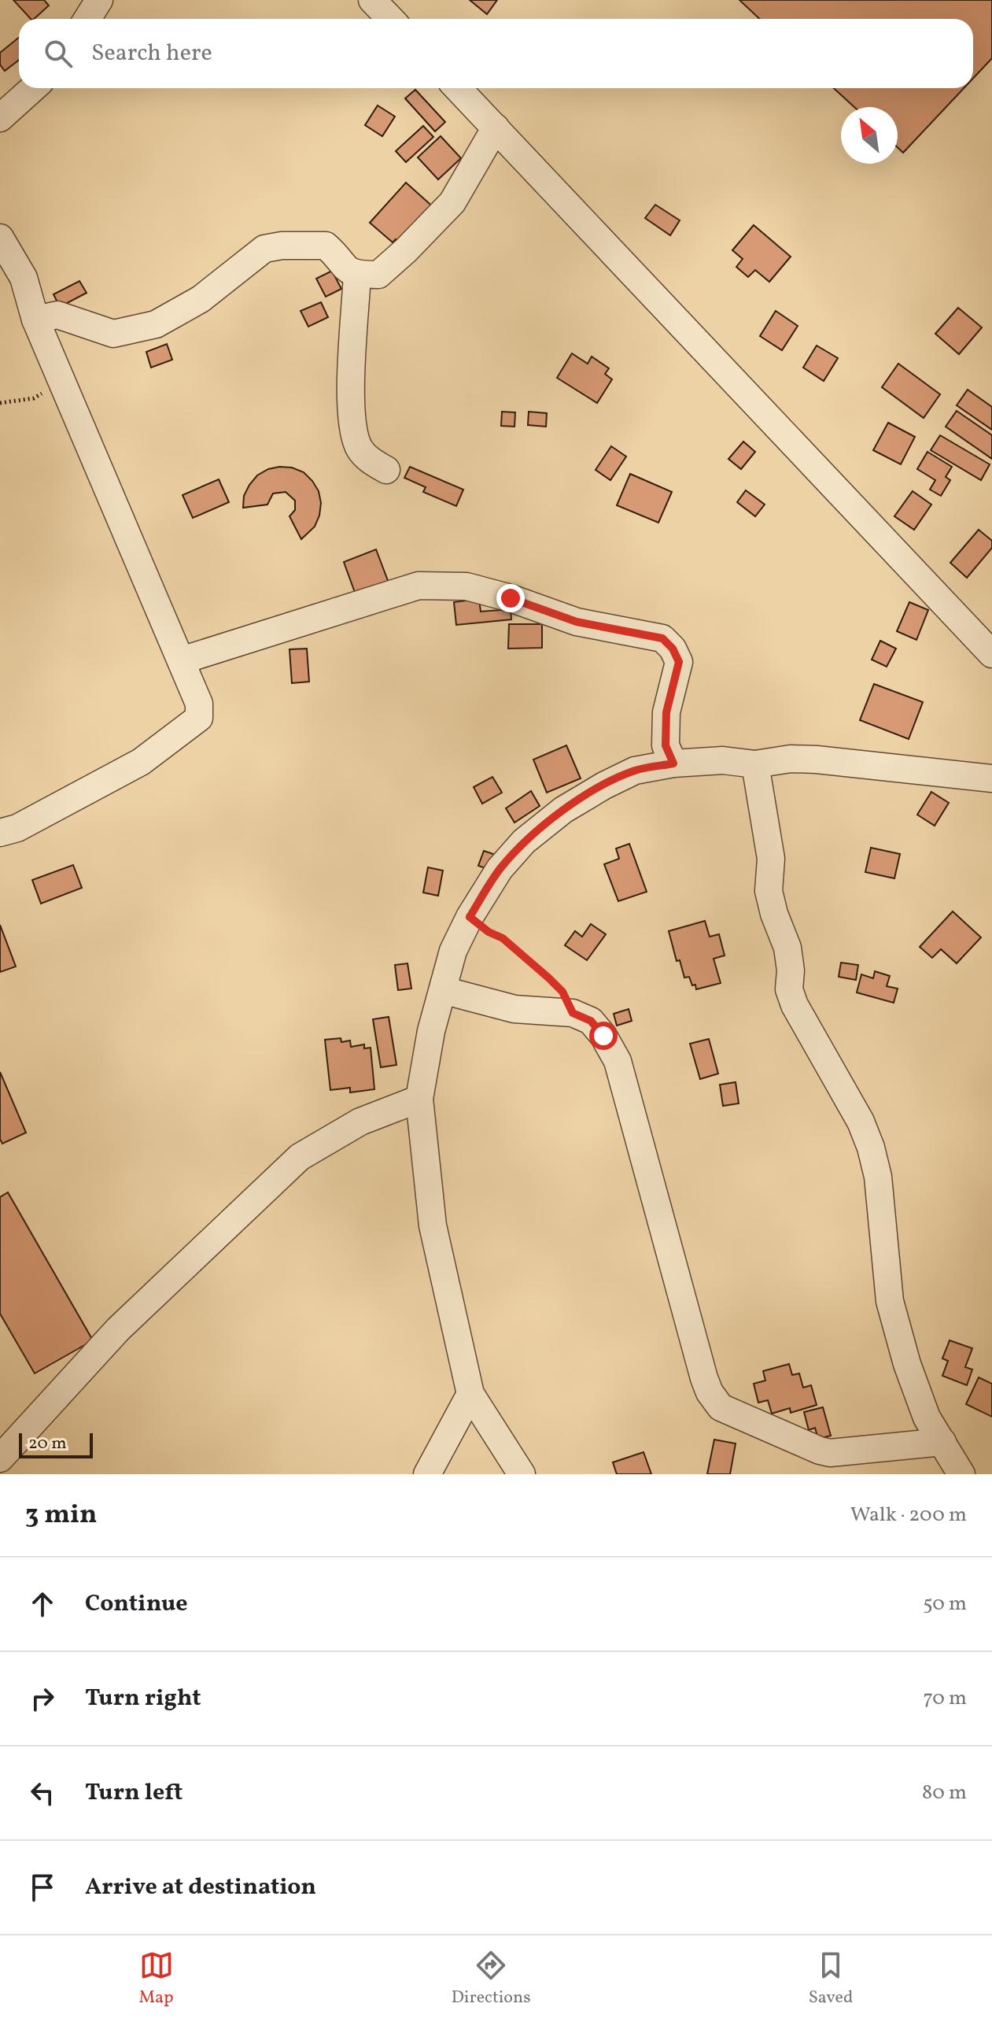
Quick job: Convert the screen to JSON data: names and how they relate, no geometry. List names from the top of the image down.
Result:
{
  "scale_bar": "20 m",
  "north": "top left",
  "page": {
    "search": "Search here",
    "scale": "20 m",
    "heading": ["3 min", "Walk · 200 m"],
    "list": [
      ["Continue", "50 m"],
      ["Turn right", "70 m"],
      ["Turn left", "80 m"],
      "Arrive at destination"
    ],
    "nav": ["Map", "Directions", "Saved"]
  }
}
